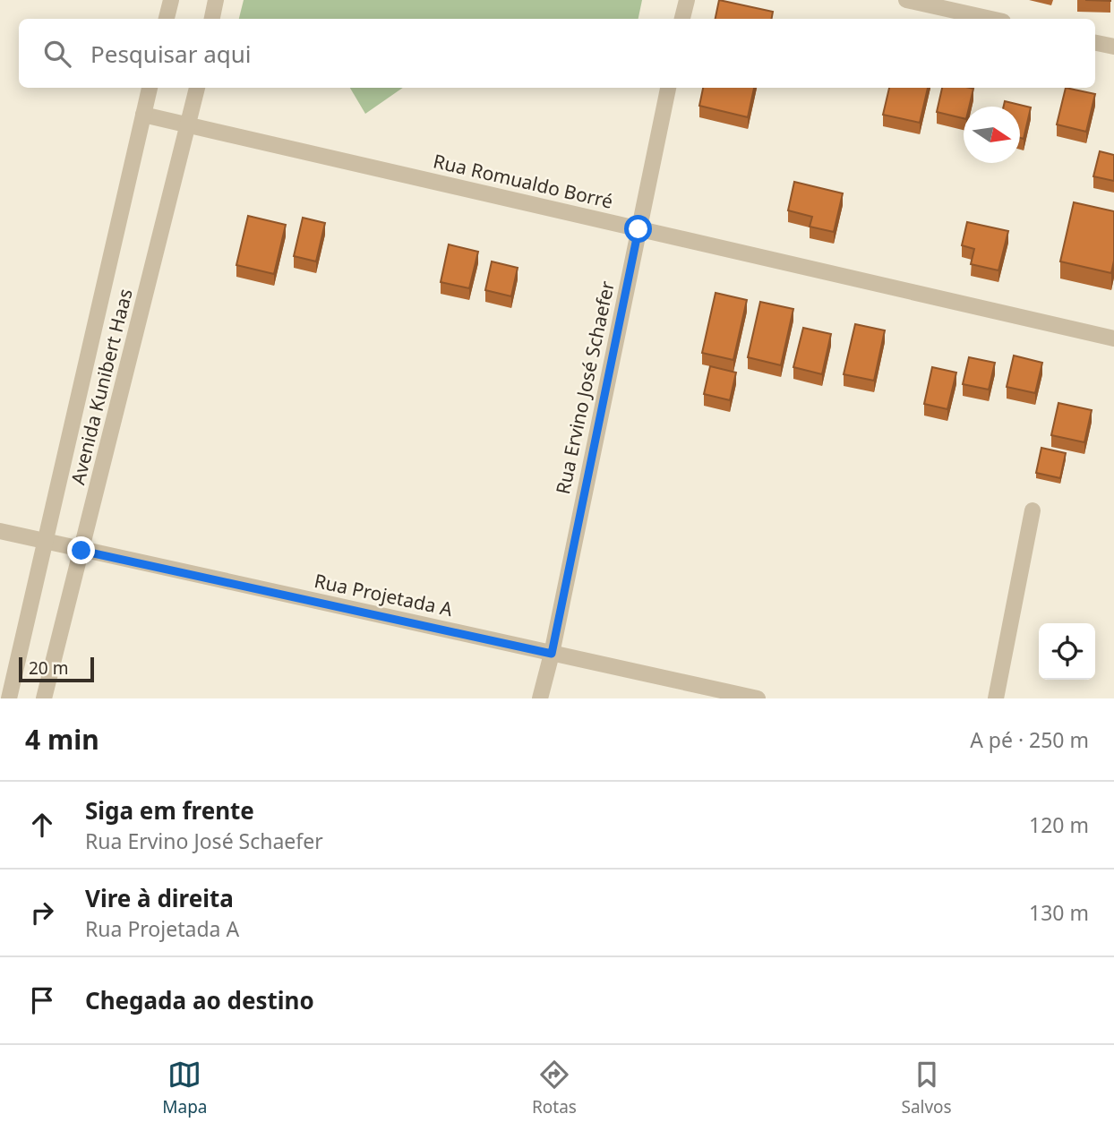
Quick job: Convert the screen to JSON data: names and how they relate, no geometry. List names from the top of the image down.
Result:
{
  "streets": {
    "street": [
      "Rua Romualdo Borré",
      "Avenida Kunibert Haas",
      "Rua Ervino José Schaefer",
      "Rua Projetada A"
    ]
  },
  "crossings": [
    ["Rua Romualdo Borré", "Avenida Kunibert Haas"],
    ["Rua Romualdo Borré", "Rua Ervino José Schaefer"],
    ["Avenida Kunibert Haas", "Rua Projetada A"],
    ["Rua Ervino José Schaefer", "Rua Projetada A"]
  ],
  "scale_bar": "20 m",
  "north": "right",
  "page": {
    "search": "Pesquisar aqui",
    "scale": "20 m",
    "heading": ["4 min", "A pé · 250 m"],
    "list": [
      ["Siga em frente", "Rua Ervino José Schaefer", "120 m"],
      ["Vire à direita", "Rua Projetada A", "130 m"],
      "Chegada ao destino"
    ],
    "nav": ["Mapa", "Rotas", "Salvos"]
  }
}
